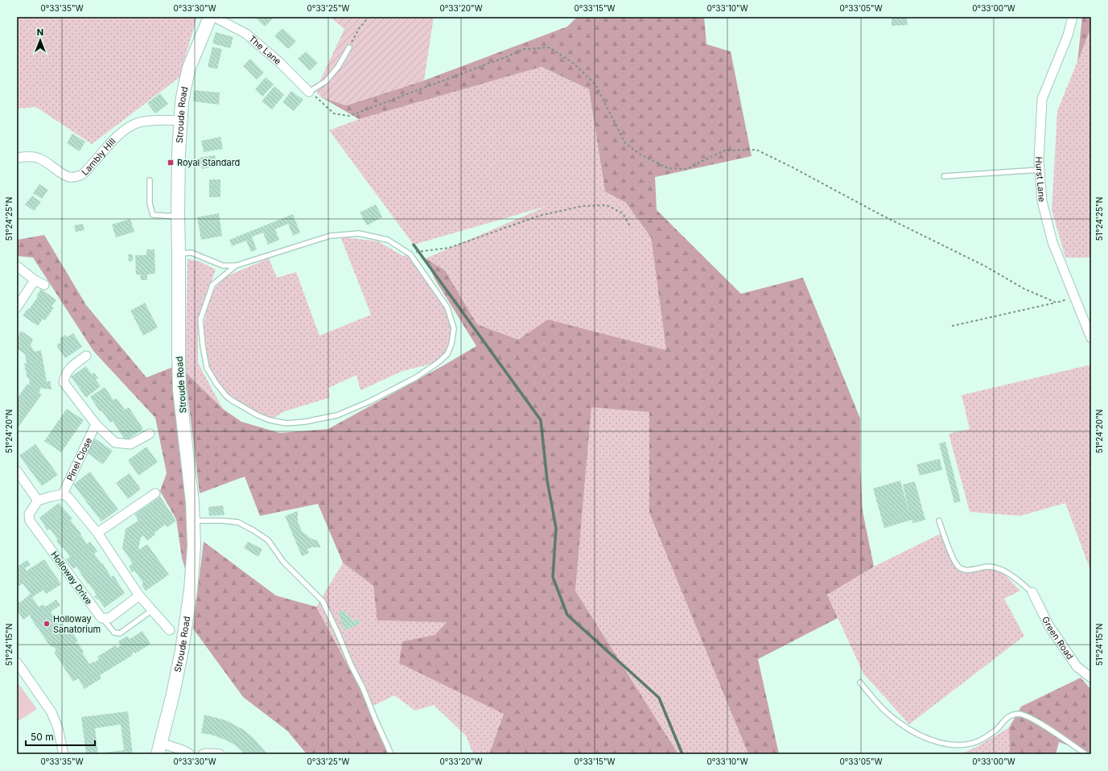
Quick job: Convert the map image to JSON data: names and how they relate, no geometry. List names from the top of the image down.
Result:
{
  "streets": {
    "street": [
      "The Lane",
      "Stroude Road",
      "Lambly Hill",
      "Hurst Lane",
      "Pinel Close",
      "Holloway Drive",
      "Green Road"
    ]
  },
  "crossings": [
    ["Stroude Road", "Lambly Hill"]
  ],
  "places": {
    "transit": ["Royal Standard"],
    "other": ["Holloway Sanatorium"]
  },
  "scale_bar": "50 m",
  "north": "top",
  "coordinates": [
    "0°33'35\"W",
    "0°33'30\"W",
    "0°33'25\"W",
    "0°33'20\"W",
    "0°33'15\"W",
    "0°33'10\"W",
    "0°33'05\"W",
    "0°33'00\"W",
    "51°24'25\"N",
    "51°24'20\"N",
    "51°24'15\"N"
  ]
}
